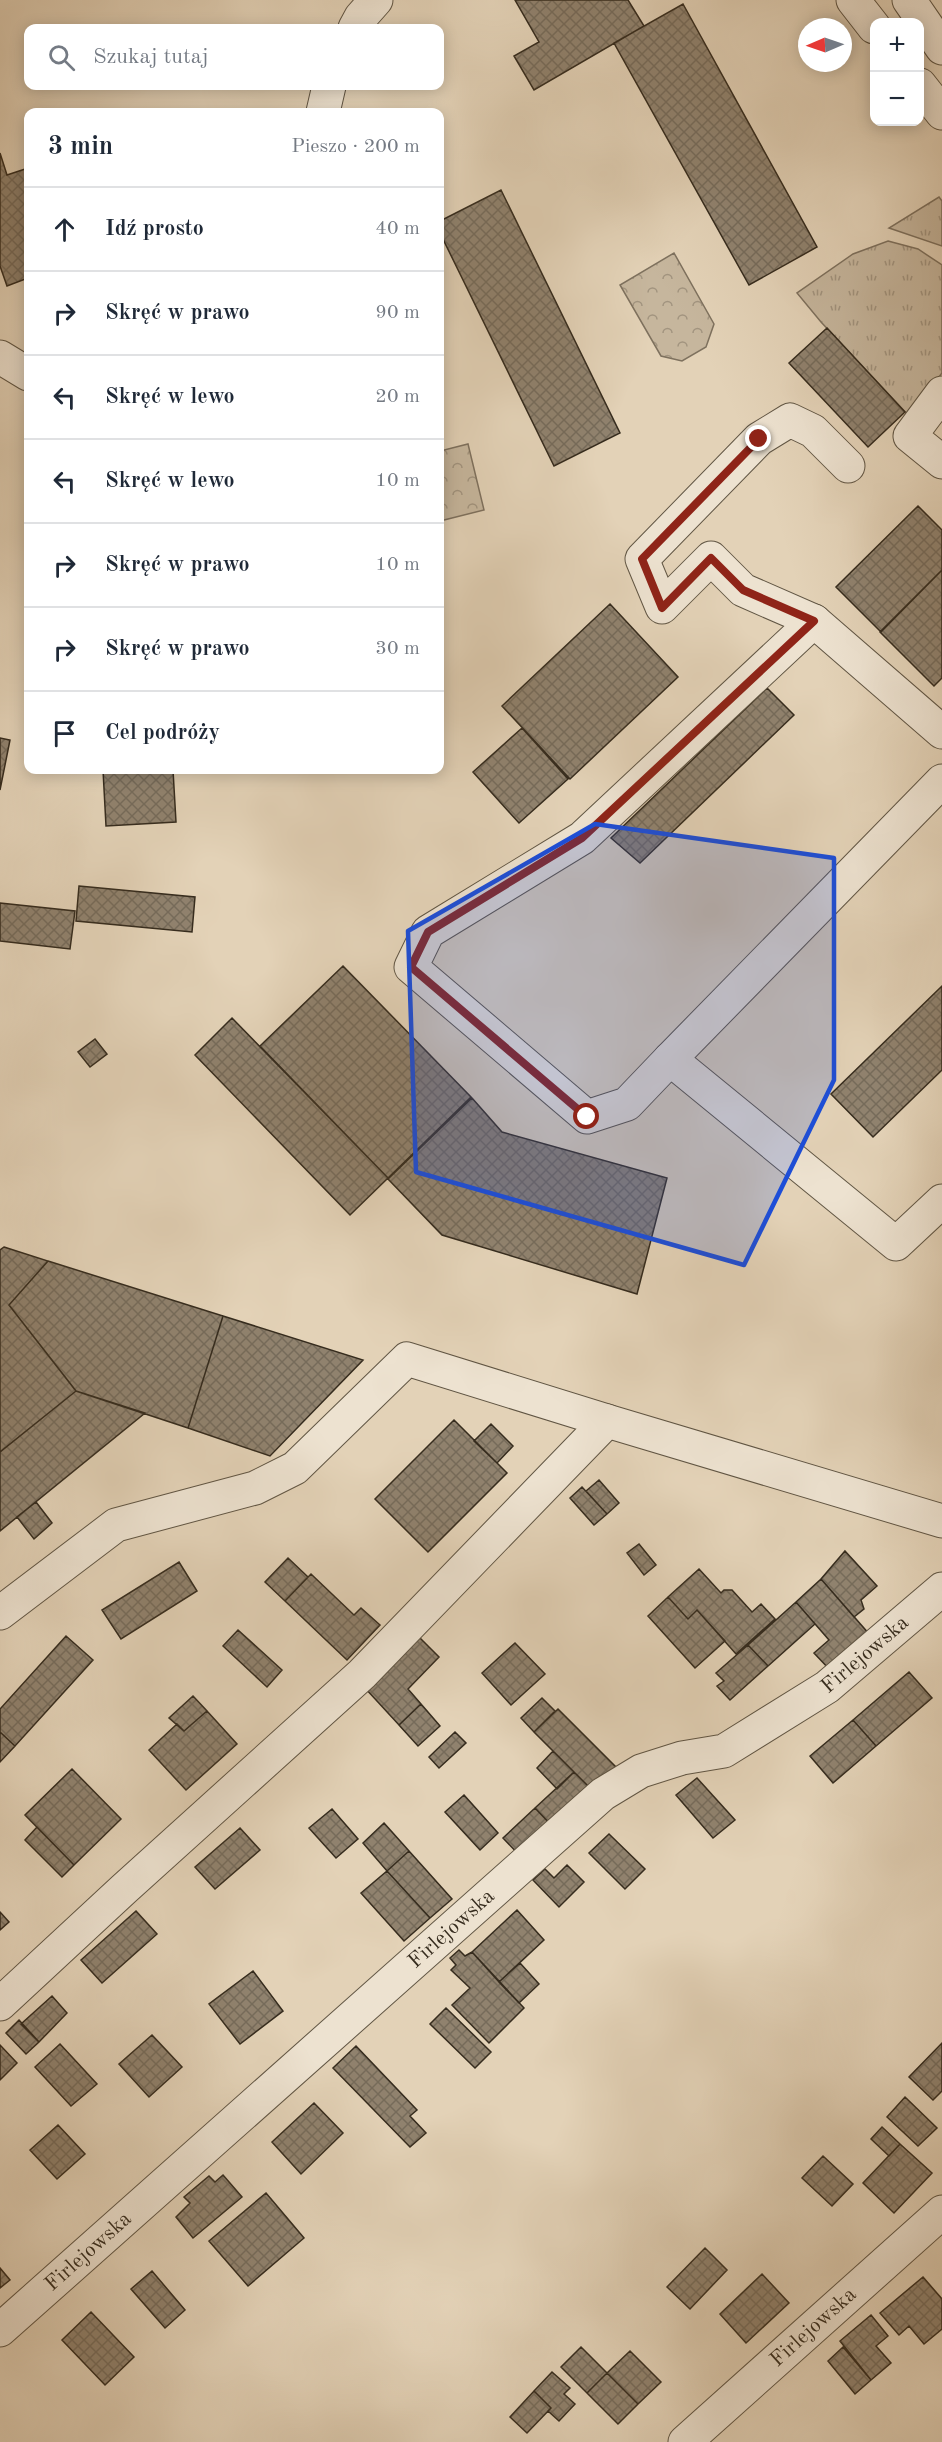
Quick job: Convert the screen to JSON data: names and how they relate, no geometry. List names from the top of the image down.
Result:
{
  "streets": {
    "street": ["Firlejowska"]
  },
  "north": "left",
  "page": {
    "map_buttons": ["+", "−"],
    "search": "Szukaj tutaj",
    "heading": ["3 min", "Pieszo · 200 m"],
    "list": [
      ["Idź prosto", "40 m"],
      ["Skręć w prawo", "90 m"],
      ["Skręć w lewo", "20 m"],
      ["Skręć w lewo", "10 m"],
      ["Skręć w prawo", "10 m"],
      ["Skręć w prawo", "30 m"],
      "Cel podróży"
    ]
  }
}
